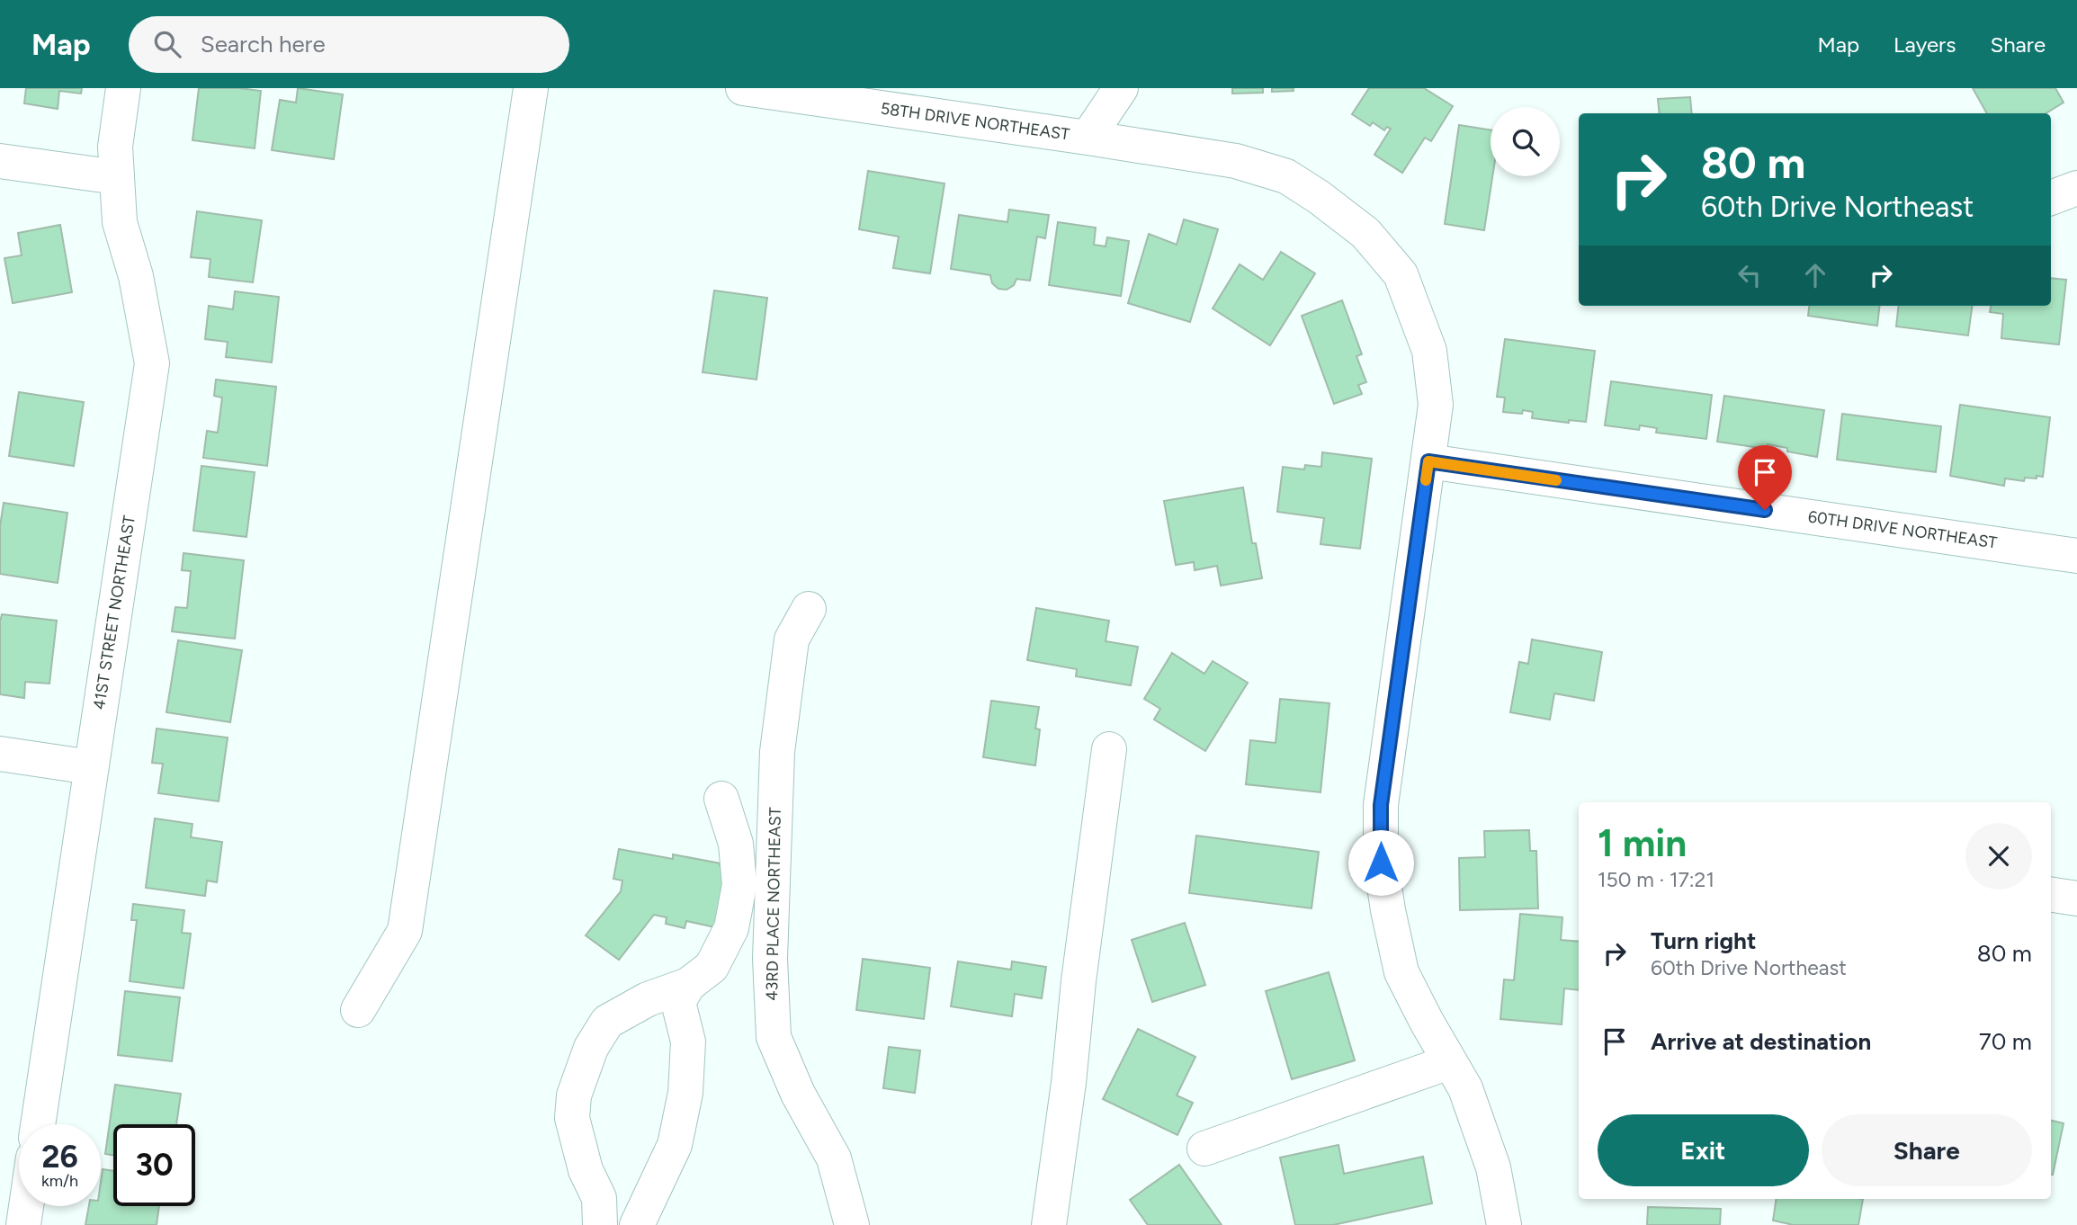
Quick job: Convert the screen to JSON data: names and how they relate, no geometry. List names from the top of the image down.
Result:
{
  "streets": {
    "street": [
      "58TH DRIVE NORTHEAST",
      "60TH DRIVE NORTHEAST",
      "41ST STREET NORTHEAST",
      "43RD PLACE NORTHEAST"
    ]
  },
  "crossings": [
    ["58TH DRIVE NORTHEAST", "60TH DRIVE NORTHEAST"]
  ],
  "page": {
    "header": "Map",
    "search": "Search here",
    "nav": ["Map", "Layers", "Share"],
    "turn": ["80 m", "60th Drive Northeast"],
    "heading": ["1 min", "150 m · 17:21"],
    "list": [
      {
        "name": "Turn right",
        "note": "60th Drive Northeast",
        "value": "80 m"
      },
      {
        "name": "Arrive at destination",
        "value": "70 m"
      }
    ],
    "buttons": ["Exit", "Share"],
    "speed": "26 km/h",
    "limit": "30"
  }
}
